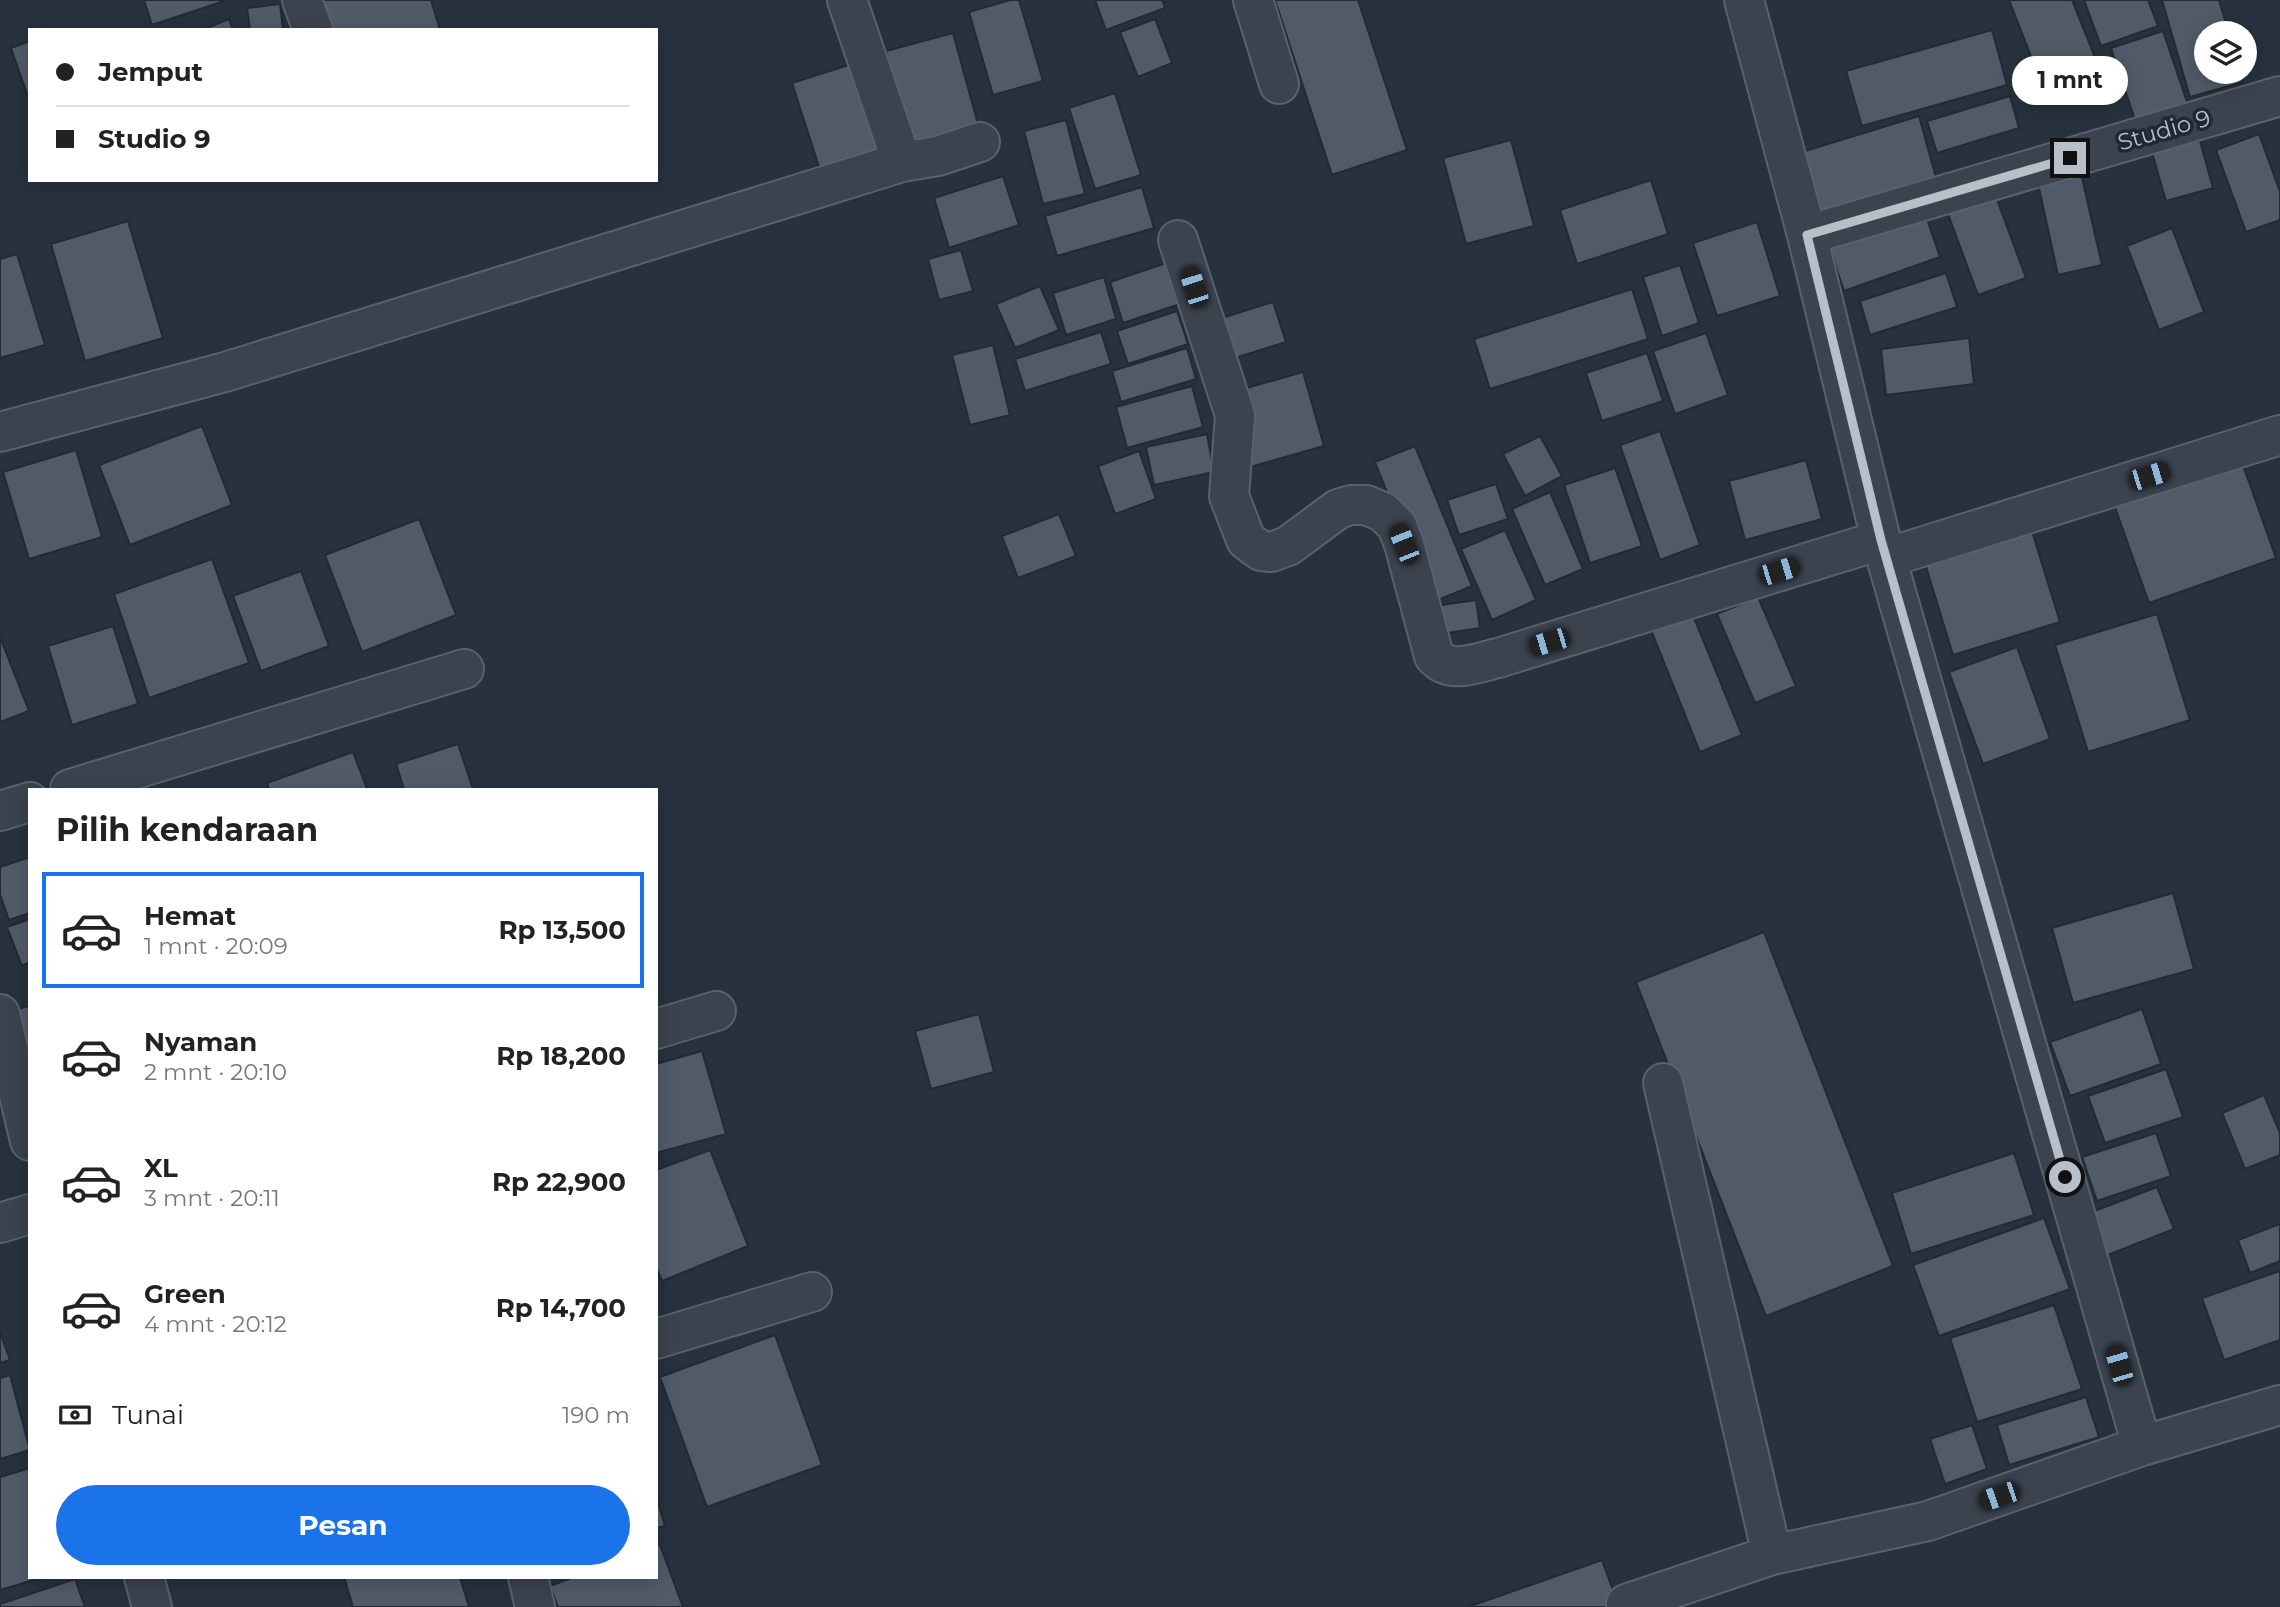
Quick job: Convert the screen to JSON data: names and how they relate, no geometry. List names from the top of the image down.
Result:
{
  "streets": {
    "street": ["Studio 9"]
  },
  "page": {
    "banner": ["Jemput", "Studio 9"],
    "bubble": "1 mnt",
    "heading": "Pilih kendaraan",
    "list": [
      {
        "name": "Hemat",
        "note": "1 mnt · 20:09",
        "value": "Rp 13,500"
      },
      {
        "name": "Nyaman",
        "note": "2 mnt · 20:10",
        "value": "Rp 18,200"
      },
      {
        "name": "XL",
        "note": "3 mnt · 20:11",
        "value": "Rp 22,900"
      },
      {
        "name": "Green",
        "note": "4 mnt · 20:12",
        "value": "Rp 14,700"
      }
    ],
    "pay": ["Tunai", "190 m"],
    "buttons": "Pesan"
  }
}
